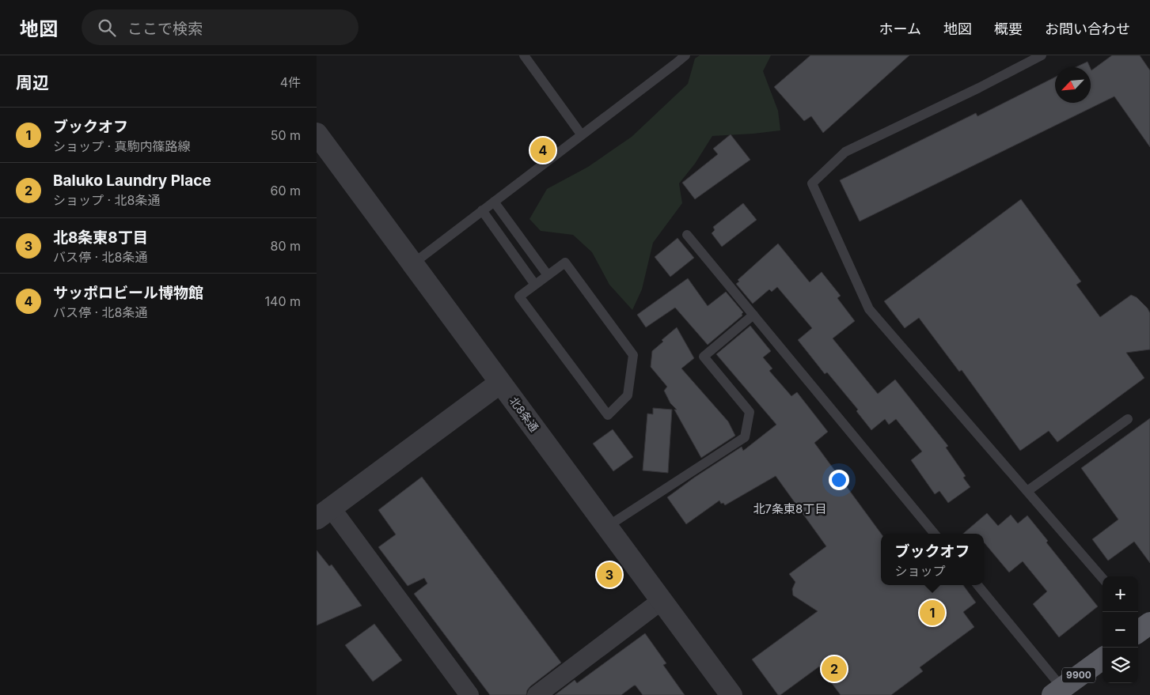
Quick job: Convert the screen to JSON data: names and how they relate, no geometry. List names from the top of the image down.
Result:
{
  "streets": {
    "main road": ["9900"],
    "street": ["北8条通"]
  },
  "districts": ["北7条東8丁目"],
  "north": "bottom left",
  "page": {
    "header": "地図",
    "search": "ここで検索",
    "nav": [
      "ホーム",
      "地図",
      "概要",
      "お問い合わせ"
    ],
    "heading": ["周辺", "4件"],
    "list": [
      {
        "mark": "1",
        "name": "ブックオフ",
        "note": "ショップ · 真駒内篠路線",
        "value": "50 m"
      },
      {
        "mark": "2",
        "name": "Baluko Laundry Place",
        "note": "ショップ · 北8条通",
        "value": "60 m"
      },
      {
        "mark": "3",
        "name": "北8条東8丁目",
        "note": "バス停 · 北8条通",
        "value": "80 m"
      },
      {
        "mark": "4",
        "name": "サッポロビール博物館",
        "note": "バス停 · 北8条通",
        "value": "140 m"
      }
    ],
    "pins": [
      "4",
      "3",
      "1",
      "2"
    ],
    "popup": ["ブックオフ", "ショップ"],
    "map_buttons": ["+", "−"]
  }
}
